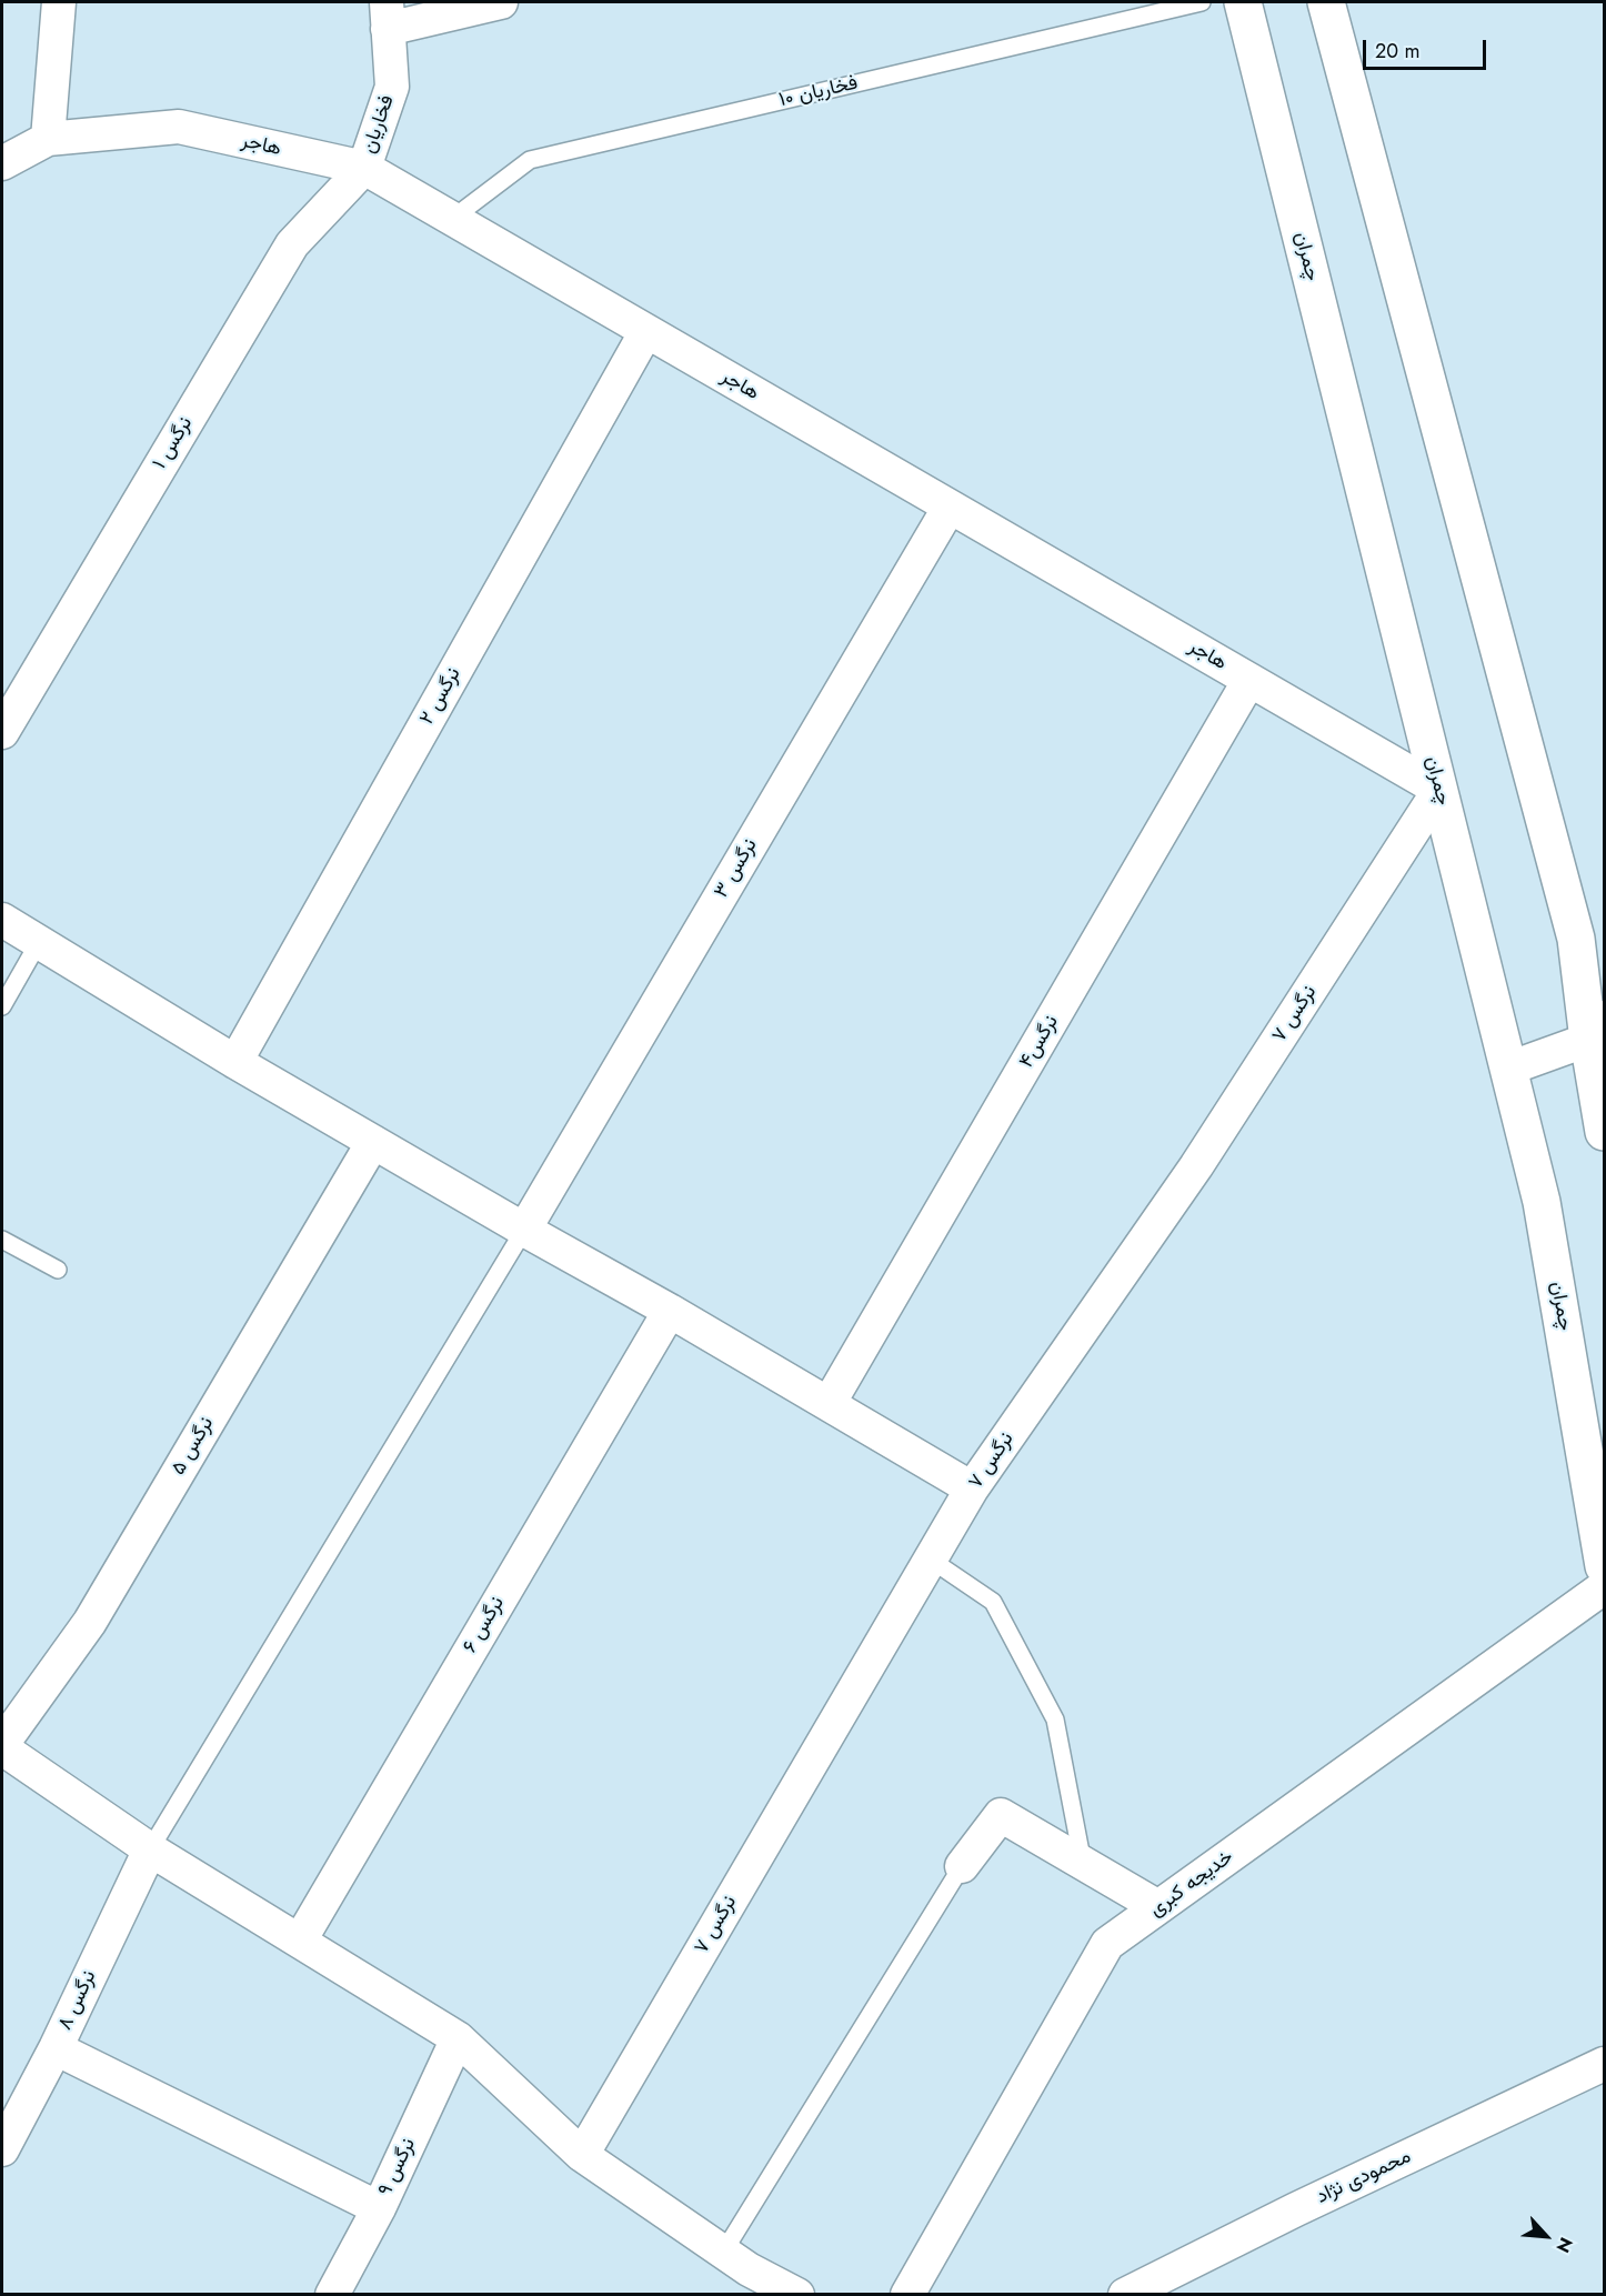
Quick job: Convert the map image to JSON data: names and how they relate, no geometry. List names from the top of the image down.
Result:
{
  "streets": {
    "street": [
      "فخاریان",
      "هاجر",
      "چمران",
      "نرگس ۱",
      "نرگس ۲",
      "نرگس ۳",
      "نرگس ۷",
      "نرگس۴",
      "نرگس ۵",
      "نرگس ۶",
      "خدیجه کبری",
      "نرگس ۸",
      "نرگس ۹",
      "محمودی نژاد"
    ],
    "lane": ["فخاریان ۱۰"]
  },
  "crossings": [
    ["فخاریان ۱۰", "هاجر"],
    ["فخاریان", "هاجر"],
    ["فخاریان", "نرگس ۱"],
    ["هاجر", "چمران"],
    ["هاجر", "نرگس ۱"],
    ["هاجر", "نرگس ۲"],
    ["هاجر", "نرگس ۳"],
    ["هاجر", "نرگس ۷"],
    ["هاجر", "نرگس۴"],
    ["چمران", "نرگس ۷"]
  ],
  "scale_bar": "20 m",
  "north": "bottom right"
}
